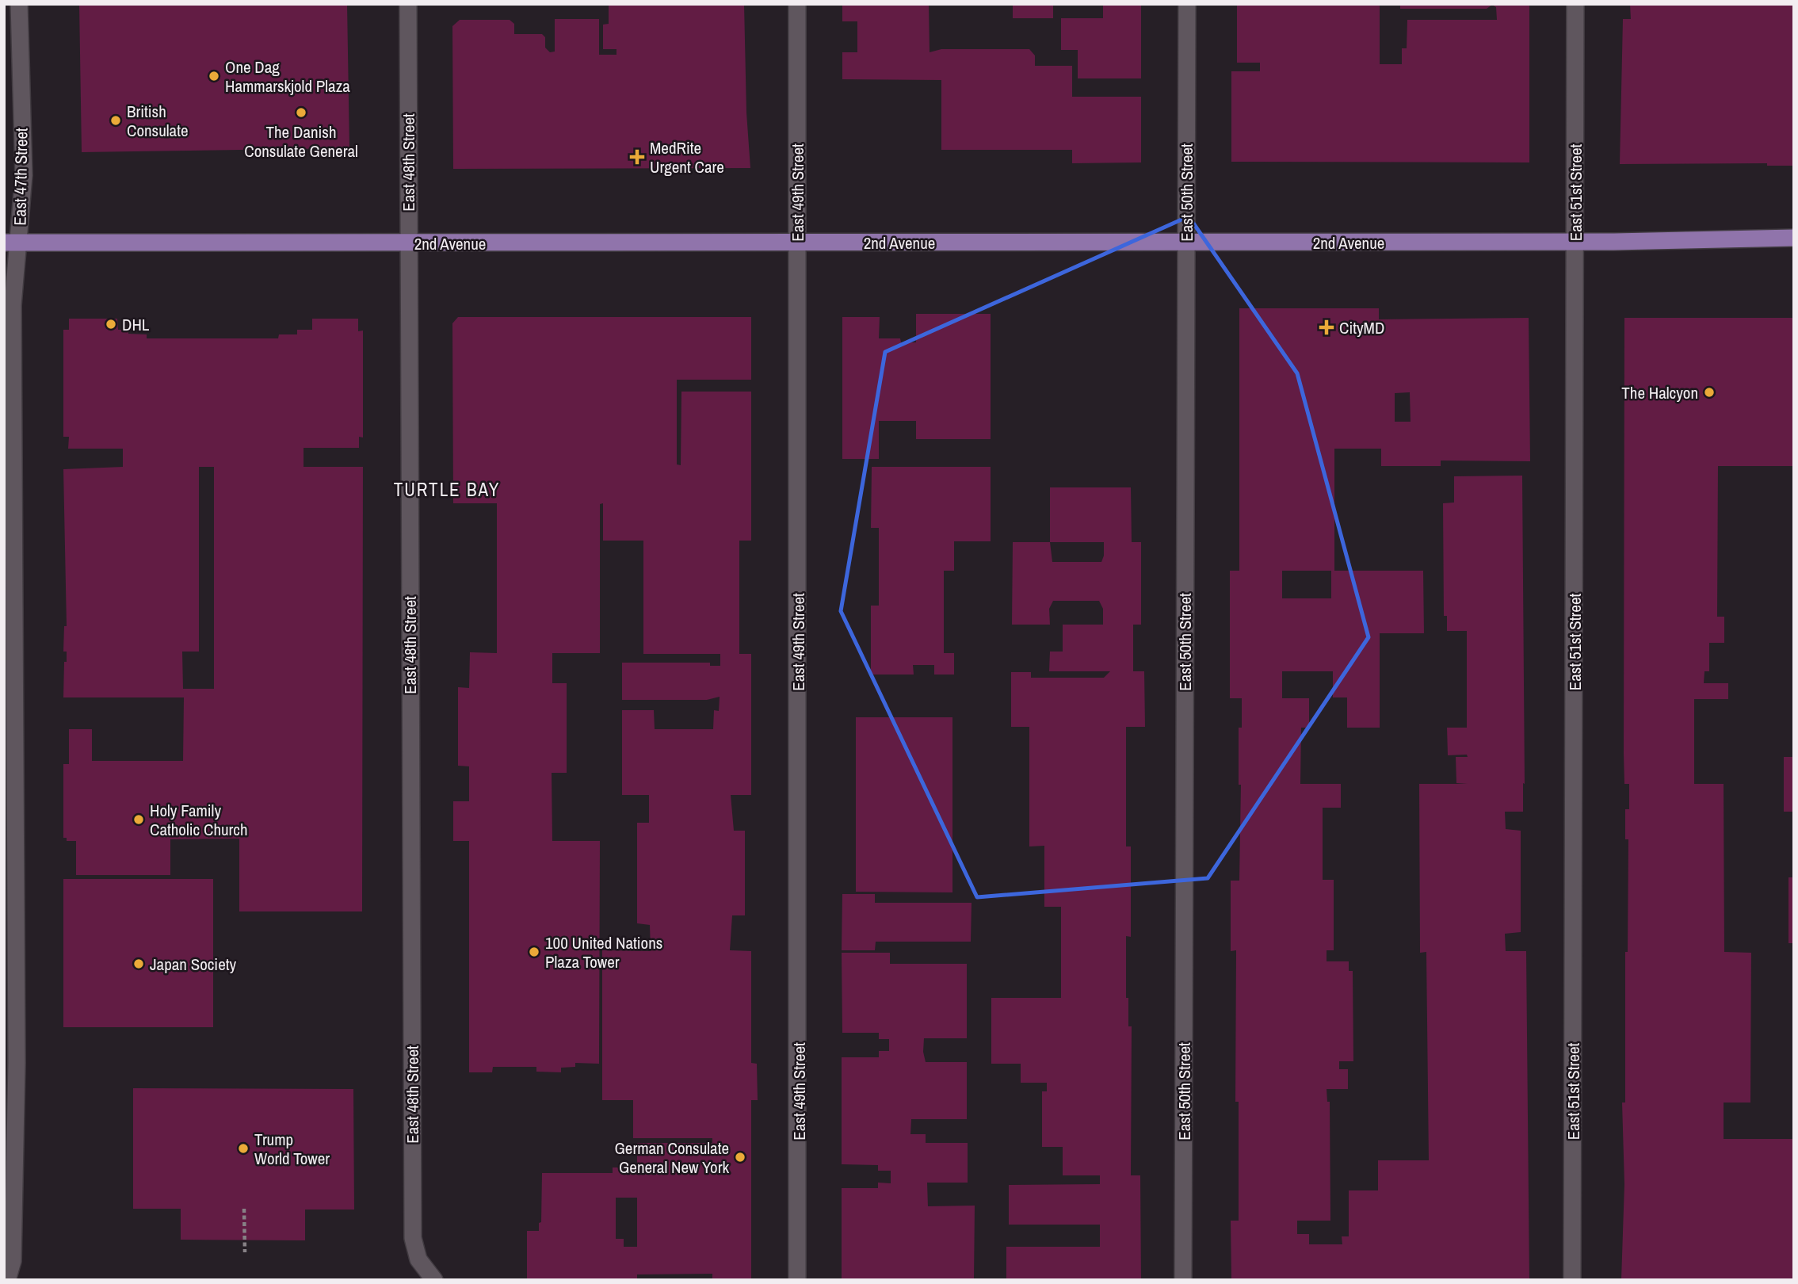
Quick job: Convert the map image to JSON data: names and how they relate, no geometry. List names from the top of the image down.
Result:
{
  "streets": {
    "main road": ["2nd Avenue"],
    "street": [
      "East 48th Street",
      "East 47th Street",
      "East 49th Street",
      "East 50th Street",
      "East 51st Street"
    ]
  },
  "crossings": [
    ["East 48th Street", "2nd Avenue"],
    ["East 47th Street", "2nd Avenue"],
    ["East 49th Street", "2nd Avenue"],
    ["East 50th Street", "2nd Avenue"],
    ["East 51st Street", "2nd Avenue"]
  ],
  "districts": ["TURTLE BAY"],
  "places": {
    "other": [
      "One Dag Hammarskjold Plaza",
      "The Danish Consulate General",
      "British Consulate",
      "DHL",
      "The Halcyon",
      "Holy Family Catholic Church",
      "100 United Nations Plaza Tower",
      "Japan Society",
      "Trump World Tower",
      "German Consulate General New York"
    ],
    "health": ["MedRite Urgent Care", "CityMD"]
  }
}
